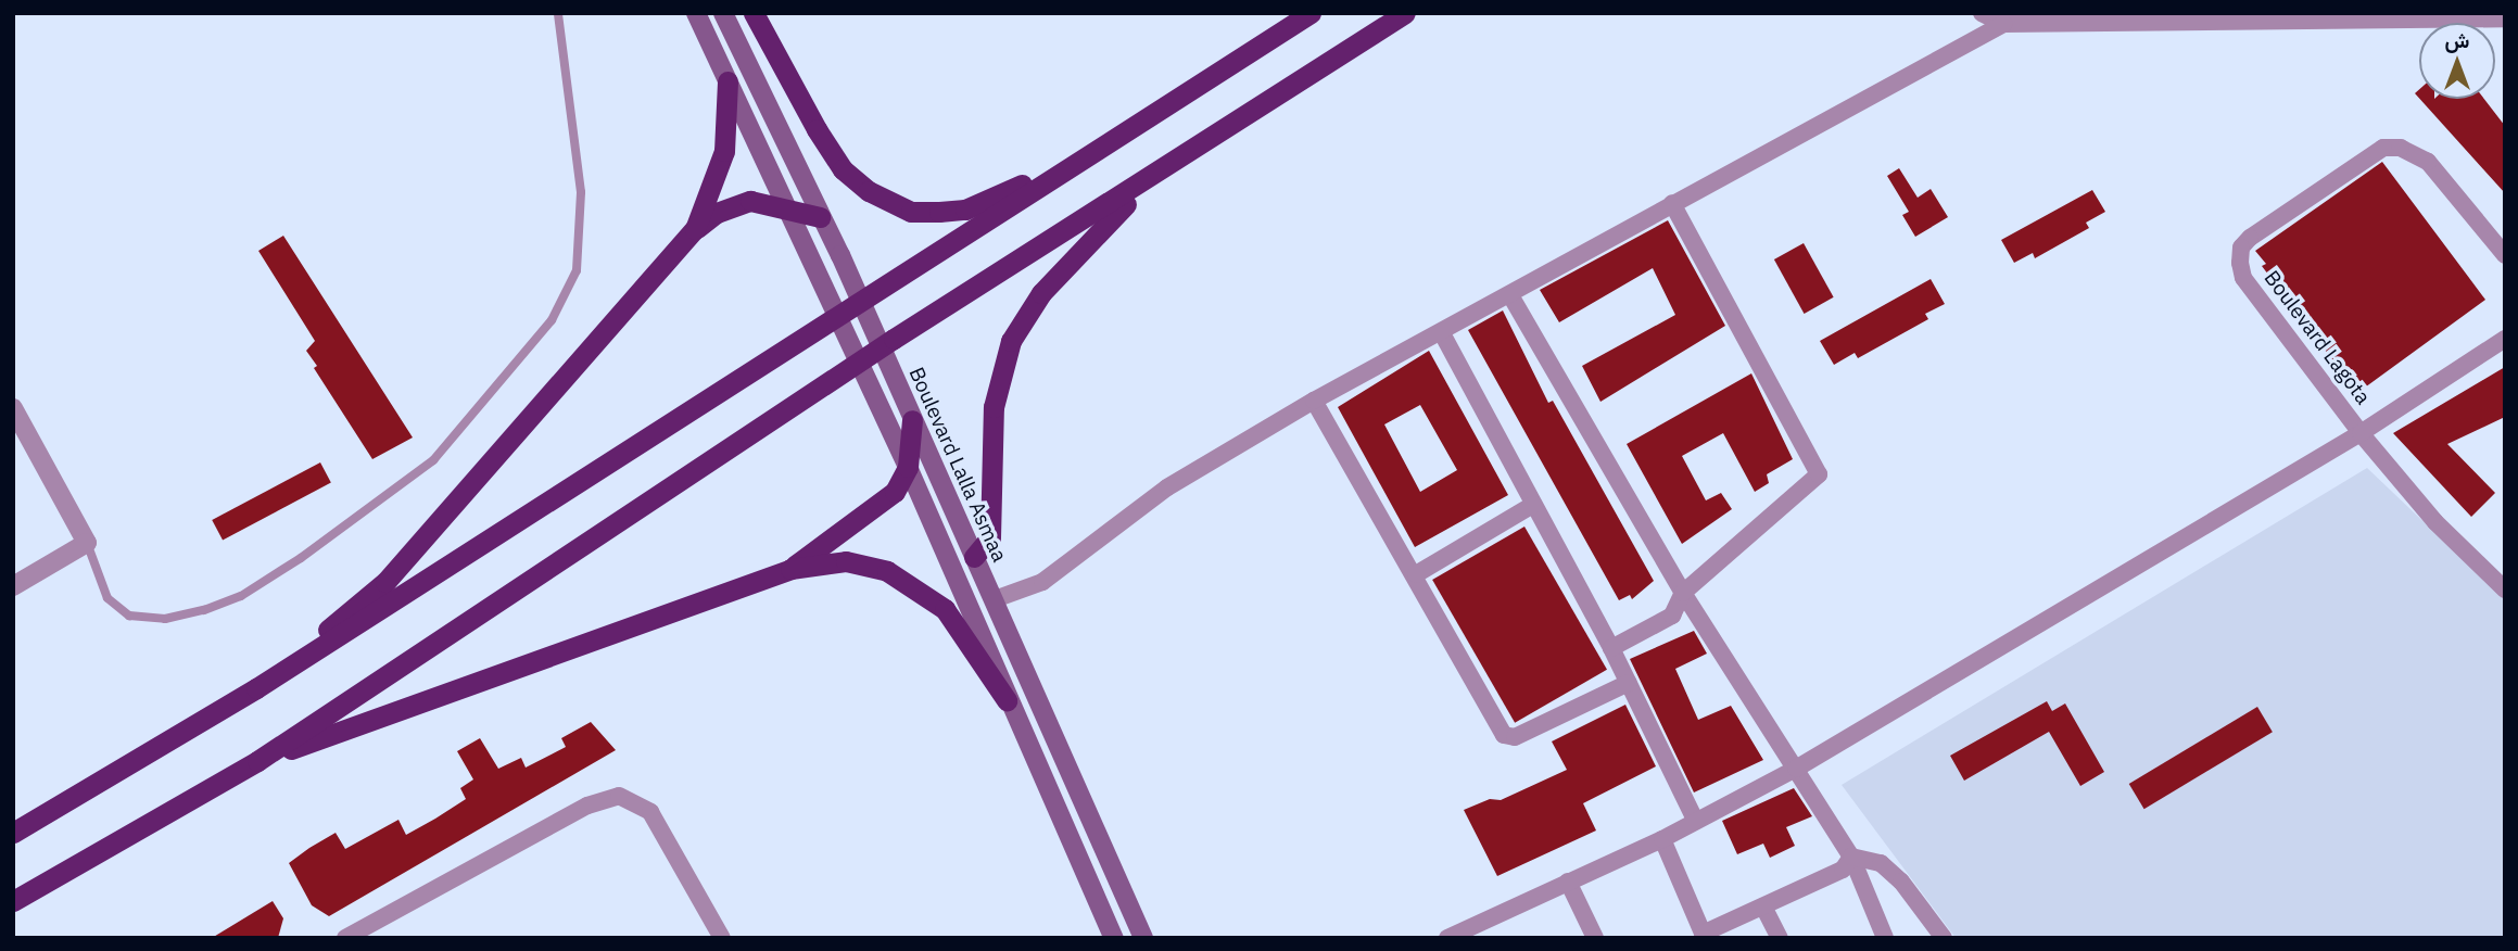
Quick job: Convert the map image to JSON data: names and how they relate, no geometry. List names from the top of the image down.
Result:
{
  "streets": {
    "main road": ["Boulevard Lalla Asmaa"],
    "street": ["Boulevard Lagota"]
  },
  "north": "top"
}
